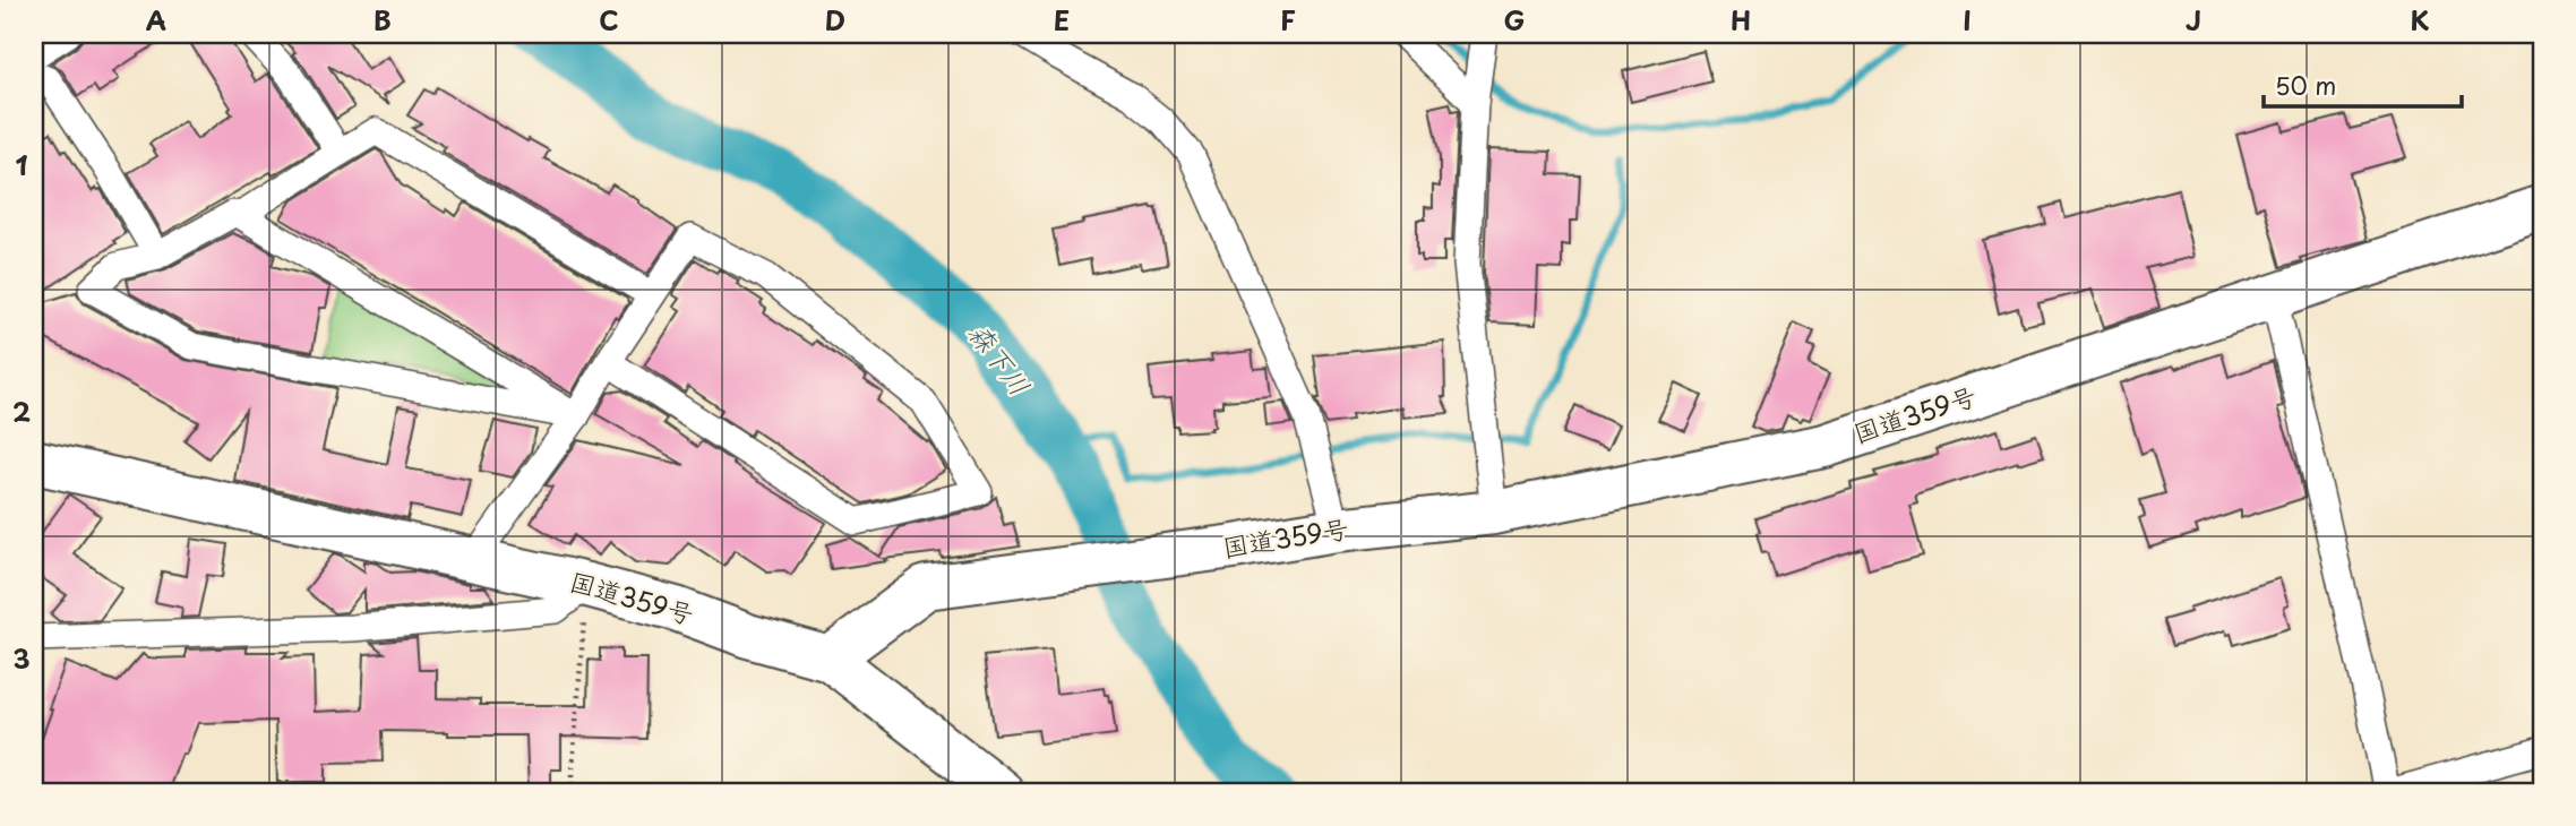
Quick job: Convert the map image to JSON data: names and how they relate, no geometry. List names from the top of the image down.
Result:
{
  "streets": {
    "highway": ["国道359号"]
  },
  "water": ["森下川"],
  "scale_bar": "50 m",
  "grid": {
    "columns": [
      "A",
      "B",
      "C",
      "D",
      "E",
      "F",
      "G",
      "H",
      "I",
      "J",
      "K"
    ],
    "rows": ["1", "2", "3"]
  }
}
